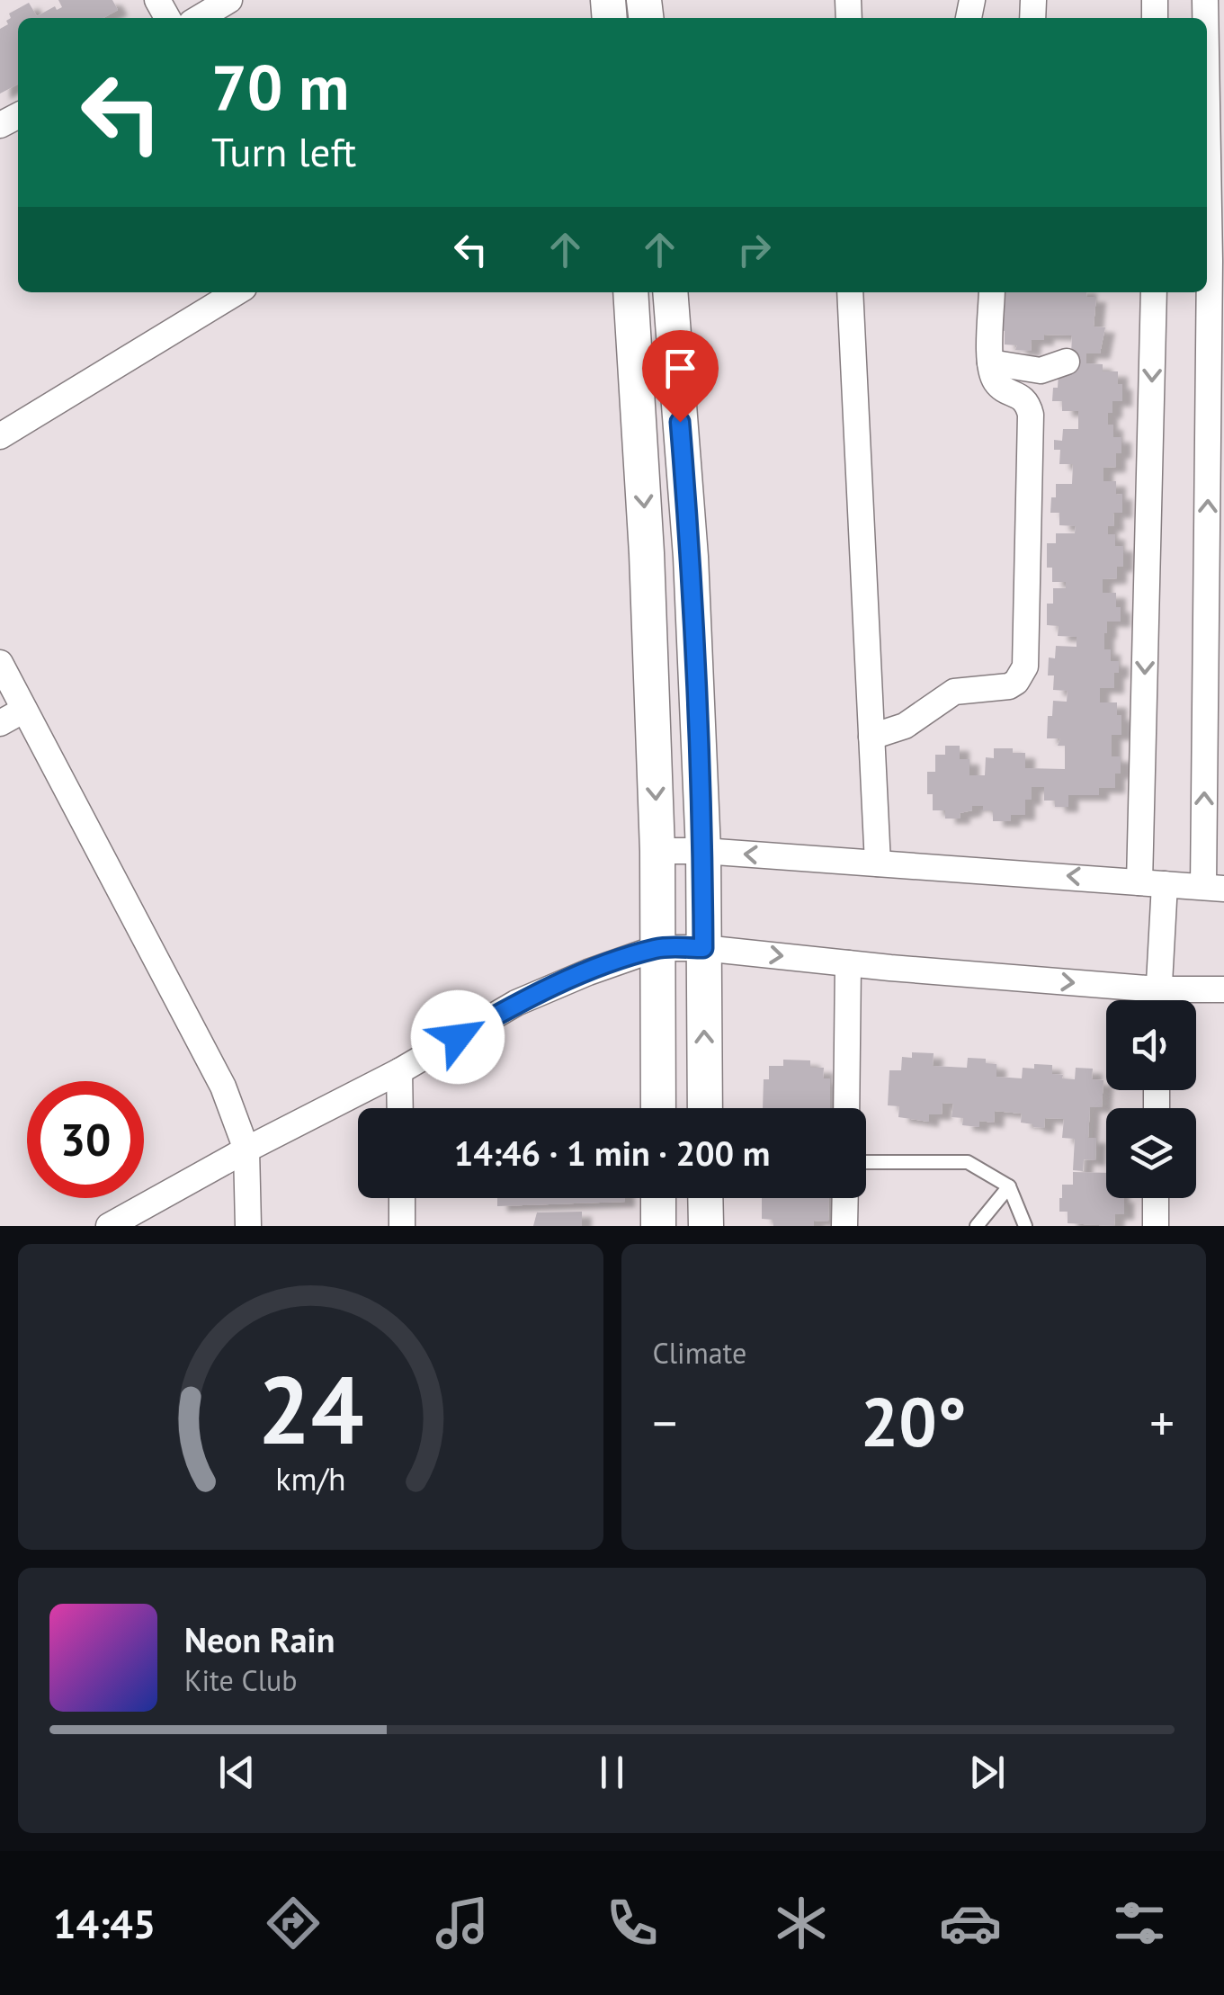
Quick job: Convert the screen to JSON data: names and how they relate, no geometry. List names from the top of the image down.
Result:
{
  "page": {
    "turn": ["70 m", "Turn left"],
    "limit": "30",
    "trip": "14:46 · 1 min · 200 m",
    "tile": "Climate",
    "heat": ["−", "20°", "+"],
    "song": ["Neon Rain", "Kite Club"],
    "tabs": "14:45",
    "gauge": ["24", "km/h"]
  }
}
